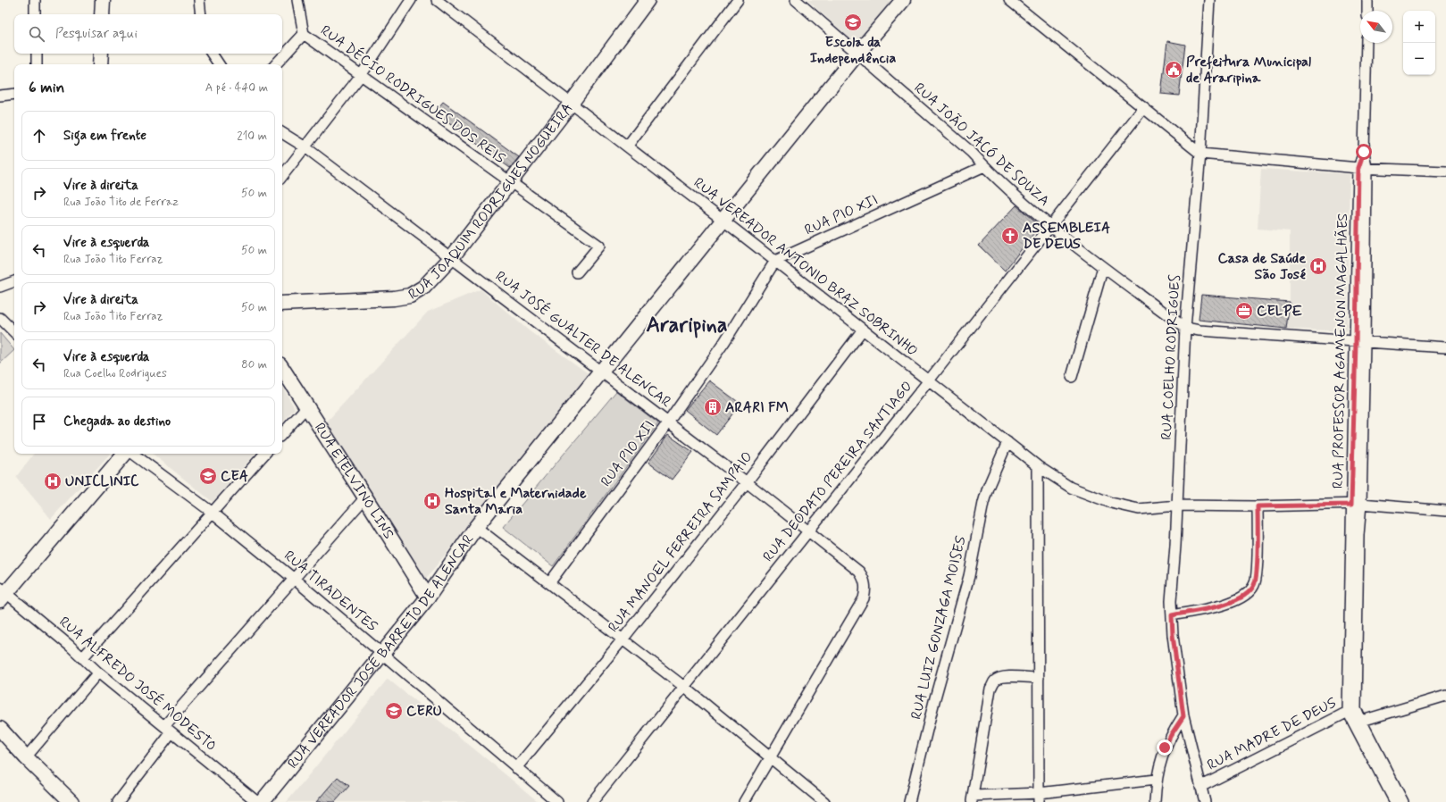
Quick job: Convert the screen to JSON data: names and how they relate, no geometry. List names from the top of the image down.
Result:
{
  "streets": {
    "main road": ["RUA JOAQUIM RODRIGUES NOGUEIRA", "RUA ETELVINO LINS", "RUA VEREADOR JOSÉ BARRETO DE ALENCAR"],
    "street": [
      "RUA DÉCIO RODRIGUES DOS REIS",
      "RUA JOÃO JACÓ DE SOUZA",
      "RUA PIO XII",
      "RUA VEREADOR ANTONIO BRAZ SOBRINHO",
      "RUA JOSÉ GUALTER DE ALENCAR",
      "RUA PROFESSOR AGAMENON MAGALHÃES",
      "RUA COELHO RODRIGUES",
      "RUA DEODATO PEREIRA SANTIAGO",
      "RUA MANOEL FERREIRA SAMPAIO",
      "RUA TIRADENTES",
      "RUA LUIZ GONZAGA MOISES",
      "RUA ALFREDO JOSÉ MODESTO",
      "RUA MADRE DE DEUS"
    ]
  },
  "crossings": [
    ["RUA DÉCIO RODRIGUES DOS REIS", "RUA JOAQUIM RODRIGUES NOGUEIRA"],
    ["RUA JOÃO JACÓ DE SOUZA", "RUA PIO XII"],
    ["RUA JOÃO JACÓ DE SOUZA", "RUA PROFESSOR AGAMENON MAGALHÃES"],
    ["RUA JOÃO JACÓ DE SOUZA", "RUA COELHO RODRIGUES"],
    ["RUA JOÃO JACÓ DE SOUZA", "RUA DEODATO PEREIRA SANTIAGO"],
    ["RUA JOÃO JACÓ DE SOUZA", "RUA VEREADOR JOSÉ BARRETO DE ALENCAR"],
    ["RUA JOAQUIM RODRIGUES NOGUEIRA", "RUA VEREADOR ANTONIO BRAZ SOBRINHO"],
    ["RUA JOAQUIM RODRIGUES NOGUEIRA", "RUA JOSÉ GUALTER DE ALENCAR"],
    ["RUA PIO XII", "RUA VEREADOR ANTONIO BRAZ SOBRINHO"],
    ["RUA PIO XII", "RUA JOSÉ GUALTER DE ALENCAR"],
    ["RUA VEREADOR ANTONIO BRAZ SOBRINHO", "RUA PROFESSOR AGAMENON MAGALHÃES"],
    ["RUA VEREADOR ANTONIO BRAZ SOBRINHO", "RUA COELHO RODRIGUES"],
    ["RUA VEREADOR ANTONIO BRAZ SOBRINHO", "RUA DEODATO PEREIRA SANTIAGO"],
    ["RUA VEREADOR ANTONIO BRAZ SOBRINHO", "RUA MANOEL FERREIRA SAMPAIO"],
    ["RUA VEREADOR ANTONIO BRAZ SOBRINHO", "RUA LUIZ GONZAGA MOISES"],
    ["RUA VEREADOR ANTONIO BRAZ SOBRINHO", "RUA VEREADOR JOSÉ BARRETO DE ALENCAR"],
    ["RUA JOSÉ GUALTER DE ALENCAR", "RUA DEODATO PEREIRA SANTIAGO"],
    ["RUA JOSÉ GUALTER DE ALENCAR", "RUA MANOEL FERREIRA SAMPAIO"],
    ["RUA JOSÉ GUALTER DE ALENCAR", "RUA VEREADOR JOSÉ BARRETO DE ALENCAR"],
    ["RUA PROFESSOR AGAMENON MAGALHÃES", "RUA MADRE DE DEUS"],
    ["RUA COELHO RODRIGUES", "RUA MADRE DE DEUS"],
    ["RUA ETELVINO LINS", "RUA VEREADOR JOSÉ BARRETO DE ALENCAR"],
    ["RUA MANOEL FERREIRA SAMPAIO", "RUA TIRADENTES"],
    ["RUA TIRADENTES", "RUA VEREADOR JOSÉ BARRETO DE ALENCAR"]
  ],
  "districts": ["Araripina"],
  "places": {
    "school or university": ["Escola da Independência", "CEA", "CERU"],
    "public building": ["Prefeitura Municipal de Araripina"],
    "church": ["ASSEMBLEIA DE DEUS"],
    "hospital": ["Casa de Saúde São José", "UNICLINIC", "Hospital e Maternidade Santa Maria"],
    "office": ["CELPE"],
    "building": ["ARARI FM"]
  },
  "north": "top left",
  "page": {
    "map_buttons": ["+", "−"],
    "search": "Pesquisar aqui",
    "heading": ["6 min", "A pé · 440 m"],
    "list": [
      ["Siga em frente", "210 m"],
      ["Vire à direita", "Rua João Tito de Ferraz", "50 m"],
      ["Vire à esquerda", "Rua João Tito Ferraz", "50 m"],
      ["Vire à direita", "Rua João Tito Ferraz", "50 m"],
      ["Vire à esquerda", "Rua Coelho Rodrigues", "80 m"],
      "Chegada ao destino"
    ]
  }
}
